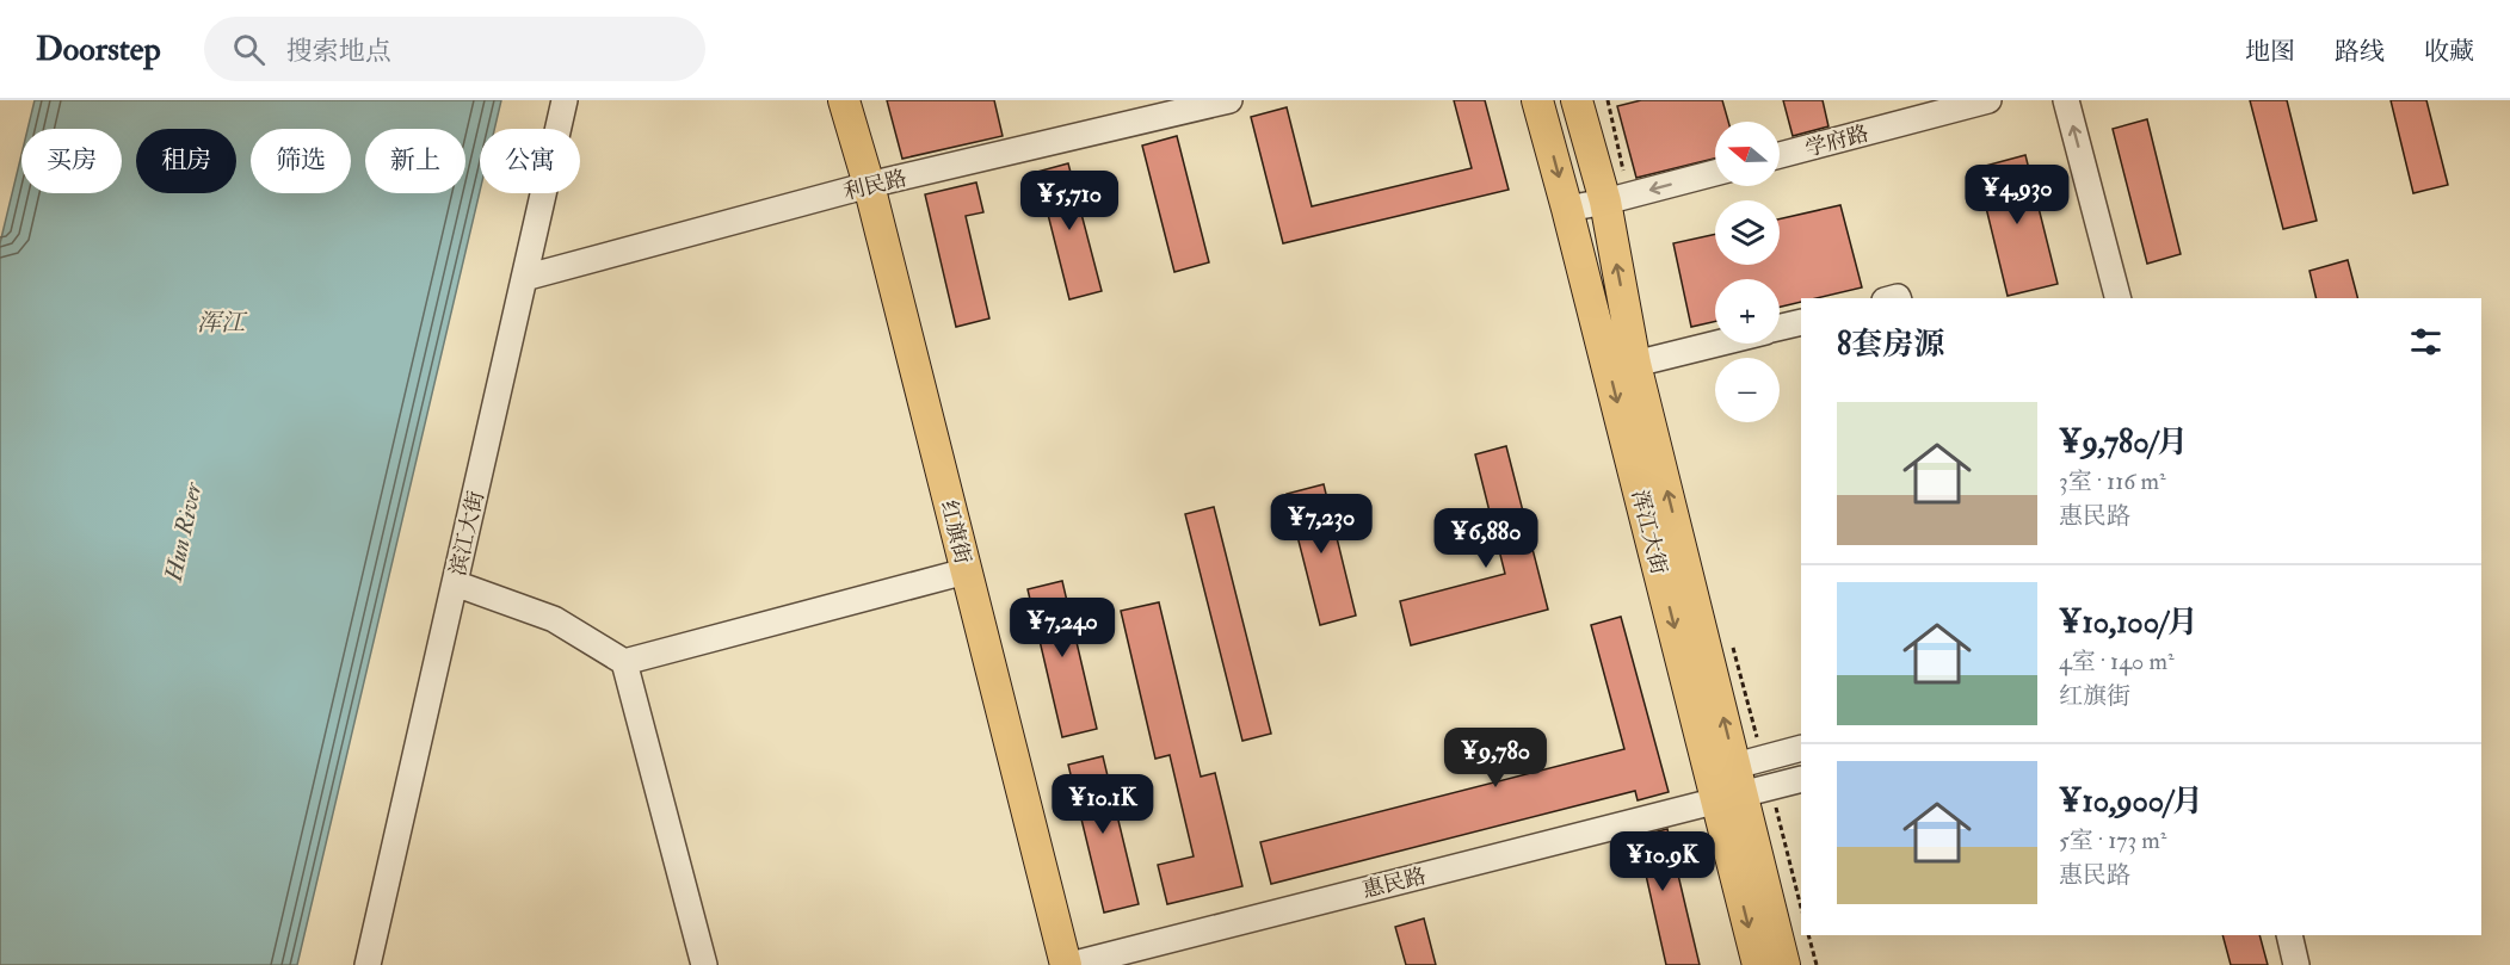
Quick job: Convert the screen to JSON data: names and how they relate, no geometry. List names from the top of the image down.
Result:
{
  "streets": {
    "main road": ["红旗街", "浑江大街"],
    "street": [
      "学府路",
      "利民路",
      "滨江大街",
      "惠民路"
    ]
  },
  "crossings": [
    ["利民路", "红旗街"],
    ["利民路", "滨江大街"],
    ["红旗街", "惠民路"],
    ["浑江大街", "惠民路"]
  ],
  "water": ["浑江", "Hun River"],
  "north": "left",
  "page": {
    "header": "Doorstep",
    "search": "搜索地点",
    "nav": ["地图", "路线", "收藏"],
    "map_buttons": ["+", "−"],
    "chip": [
      "买房",
      "租房",
      "筛选",
      "新上",
      "公寓"
    ],
    "price": [
      "¥4,930",
      "¥5,710",
      "¥7,230",
      "¥6,880",
      "¥7,240",
      "¥9,780",
      "¥10.1K",
      "¥10.9K"
    ],
    "heading": "8套房源",
    "list": [
      {
        "name": "¥9,780/月",
        "note": "3室 · 116 m² · 惠民路"
      },
      {
        "name": "¥10,100/月",
        "note": "4室 · 140 m² · 红旗街"
      },
      {
        "name": "¥10,900/月",
        "note": "5室 · 173 m² · 惠民路"
      }
    ]
  }
}
